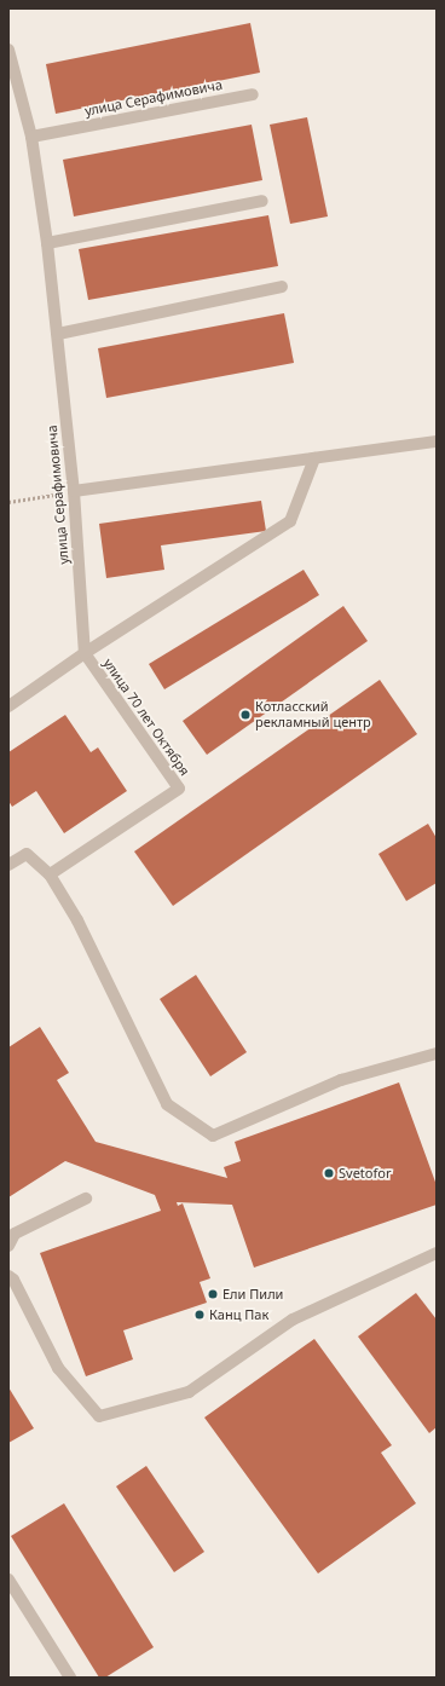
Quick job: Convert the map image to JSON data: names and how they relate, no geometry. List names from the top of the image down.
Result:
{
  "streets": {
    "street": ["улица Серафимовича", "улица 70 лет Октября"]
  },
  "crossings": [
    ["улица Серафимовича", "улица 70 лет Октября"]
  ],
  "places": [
    "Котласский рекламный центр",
    "Svetofor",
    "Ели Пили",
    "Канц Пак"
  ]
}
